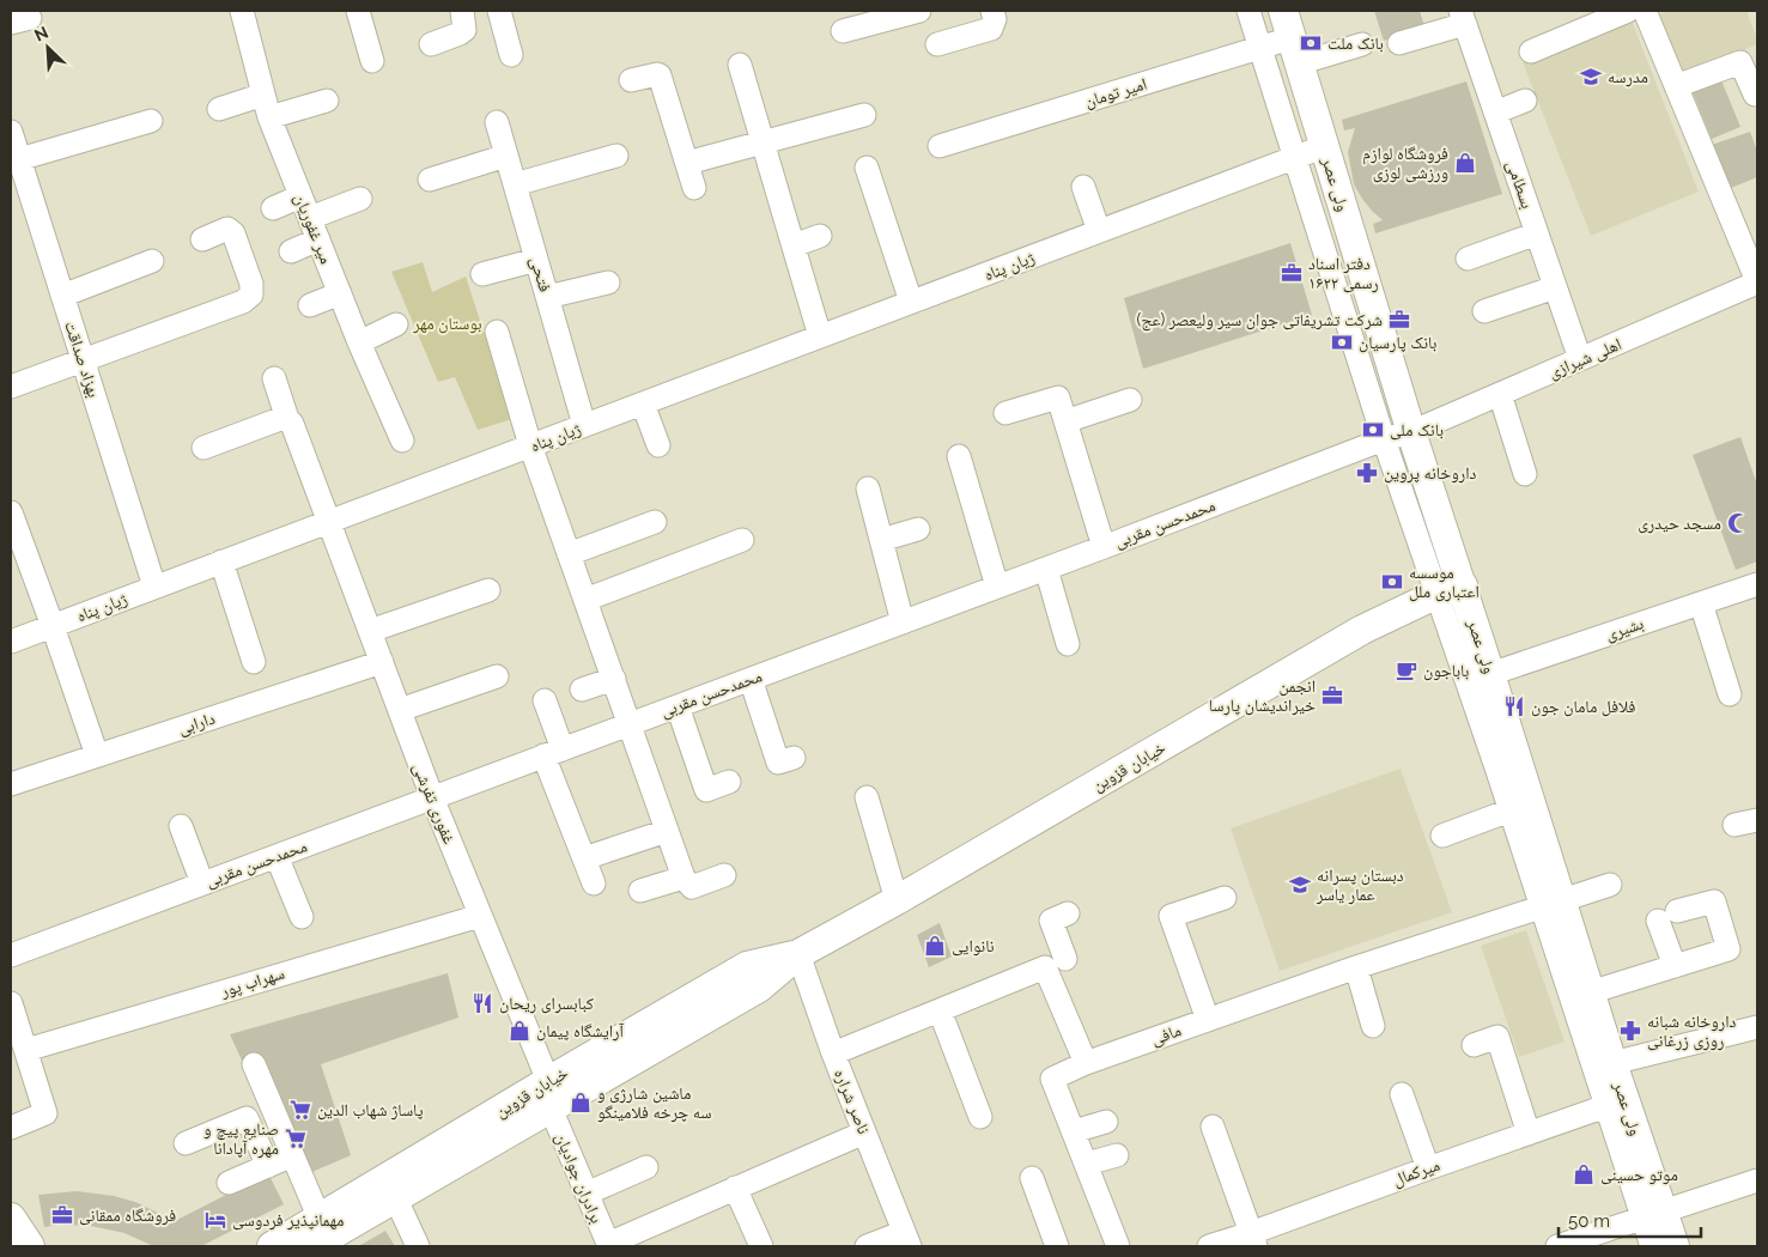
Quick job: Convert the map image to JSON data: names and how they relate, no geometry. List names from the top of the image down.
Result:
{
  "streets": {
    "main road": ["ولی عصر", "خیابان قزوین"],
    "street": [
      "امیر تومان",
      "بسطامی",
      "میر غفوریان",
      "ژیان پناه",
      "فتحی",
      "اهلی شیرازی",
      "بهزاد صداقت",
      "محمدحسن مقربی",
      "بشیری",
      "دارابی",
      "غفوری تفرشی",
      "سهراب پور",
      "مافی",
      "ناصر شراره",
      "میرکمال",
      "برادران جوادیان"
    ]
  },
  "crossings": [
    ["امیر تومان", "ولی عصر"],
    ["ولی عصر", "ژیان پناه"],
    ["ولی عصر", "اهلی شیرازی"],
    ["ولی عصر", "محمدحسن مقربی"],
    ["ولی عصر", "بشیری"],
    ["ولی عصر", "خیابان قزوین"],
    ["ولی عصر", "مافی"],
    ["ولی عصر", "میرکمال"],
    ["بسطامی", "اهلی شیرازی"],
    ["ژیان پناه", "فتحی"],
    ["ژیان پناه", "بهزاد صداقت"],
    ["ژیان پناه", "غفوری تفرشی"],
    ["اهلی شیرازی", "محمدحسن مقربی"],
    ["محمدحسن مقربی", "غفوری تفرشی"],
    ["دارابی", "غفوری تفرشی"],
    ["خیابان قزوین", "غفوری تفرشی"],
    ["خیابان قزوین", "ناصر شراره"],
    ["خیابان قزوین", "برادران جوادیان"],
    ["غفوری تفرشی", "سهراب پور"]
  ],
  "parks": ["بوستان مهر"],
  "places": {
    "bank": [
      "بانک ملت",
      "بانک پارسیان",
      "بانک ملی",
      "موسسه اعتباری ملل"
    ],
    "school or university": ["مدرسه", "دبستان پسرانه عمار یاسر"],
    "shop": [
      "فروشگاه لوازم ورزشی لوزی",
      "نانوایی",
      "آرایشگاه پیمان",
      "ماشین شارژی و سه چرخه فلامینگو",
      "موتو حسینی"
    ],
    "office": [
      "دفتر اسناد رسمی ۱۶۲۲",
      "شرکت تشریفاتی جوان سیر ولیعصر (عج)",
      "انجمن خیراندیشان پارسا",
      "فروشگاه ممقانی"
    ],
    "pharmacy": ["داروخانه پروین", "داروخانه شبانه روزی زرغانی"],
    "mosque": ["مسجد حیدری"],
    "cafe": ["باباجون"],
    "restaurant": ["فلافل مامان جون", "کبابسرای ریحان"],
    "supermarket": ["پاساژ شهاب الدین", "صنایع پیچ و مهره آپادانا"],
    "hotel": ["مهمانپذیر فردوسی"]
  },
  "scale_bar": "50 m",
  "north": "top left"
}
